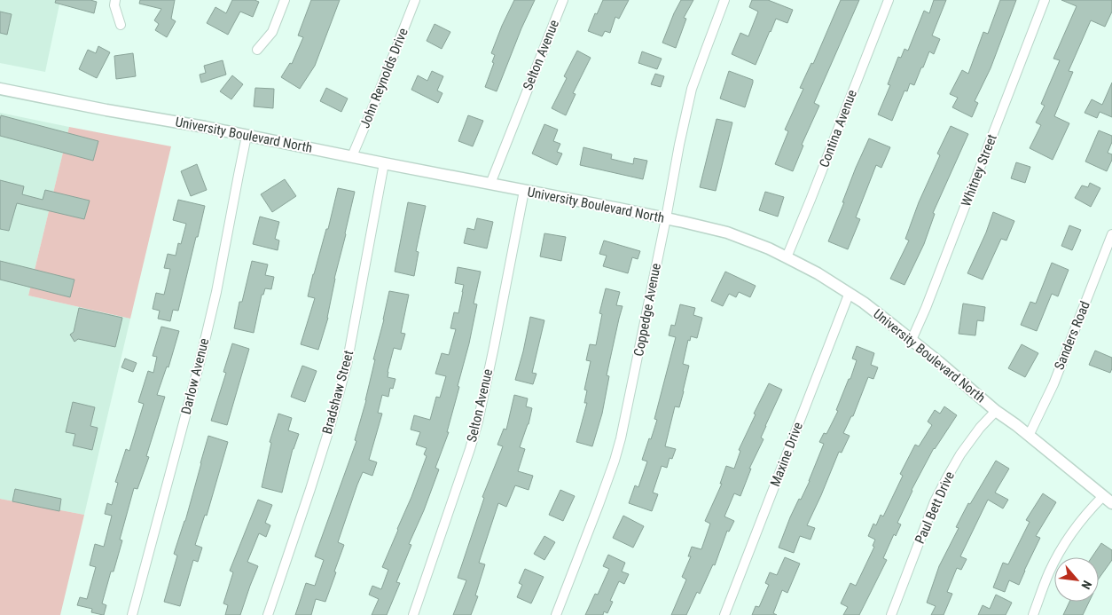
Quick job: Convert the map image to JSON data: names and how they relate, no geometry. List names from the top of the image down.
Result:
{
  "streets": {
    "street": [
      "Selton Avenue",
      "John Reynolds Drive",
      "Contina Avenue",
      "University Boulevard North",
      "Whitney Street",
      "Coppedge Avenue",
      "Sanders Road",
      "Darlow Avenue",
      "Bradshaw Street",
      "Maxine Drive",
      "Paul Bett Drive"
    ]
  },
  "crossings": [
    ["Selton Avenue", "University Boulevard North"],
    ["John Reynolds Drive", "University Boulevard North"],
    ["Contina Avenue", "University Boulevard North"],
    ["University Boulevard North", "Whitney Street"],
    ["University Boulevard North", "Coppedge Avenue"],
    ["University Boulevard North", "Sanders Road"],
    ["University Boulevard North", "Darlow Avenue"],
    ["University Boulevard North", "Bradshaw Street"],
    ["University Boulevard North", "Maxine Drive"],
    ["University Boulevard North", "Paul Bett Drive"]
  ],
  "north": "bottom right"
}
